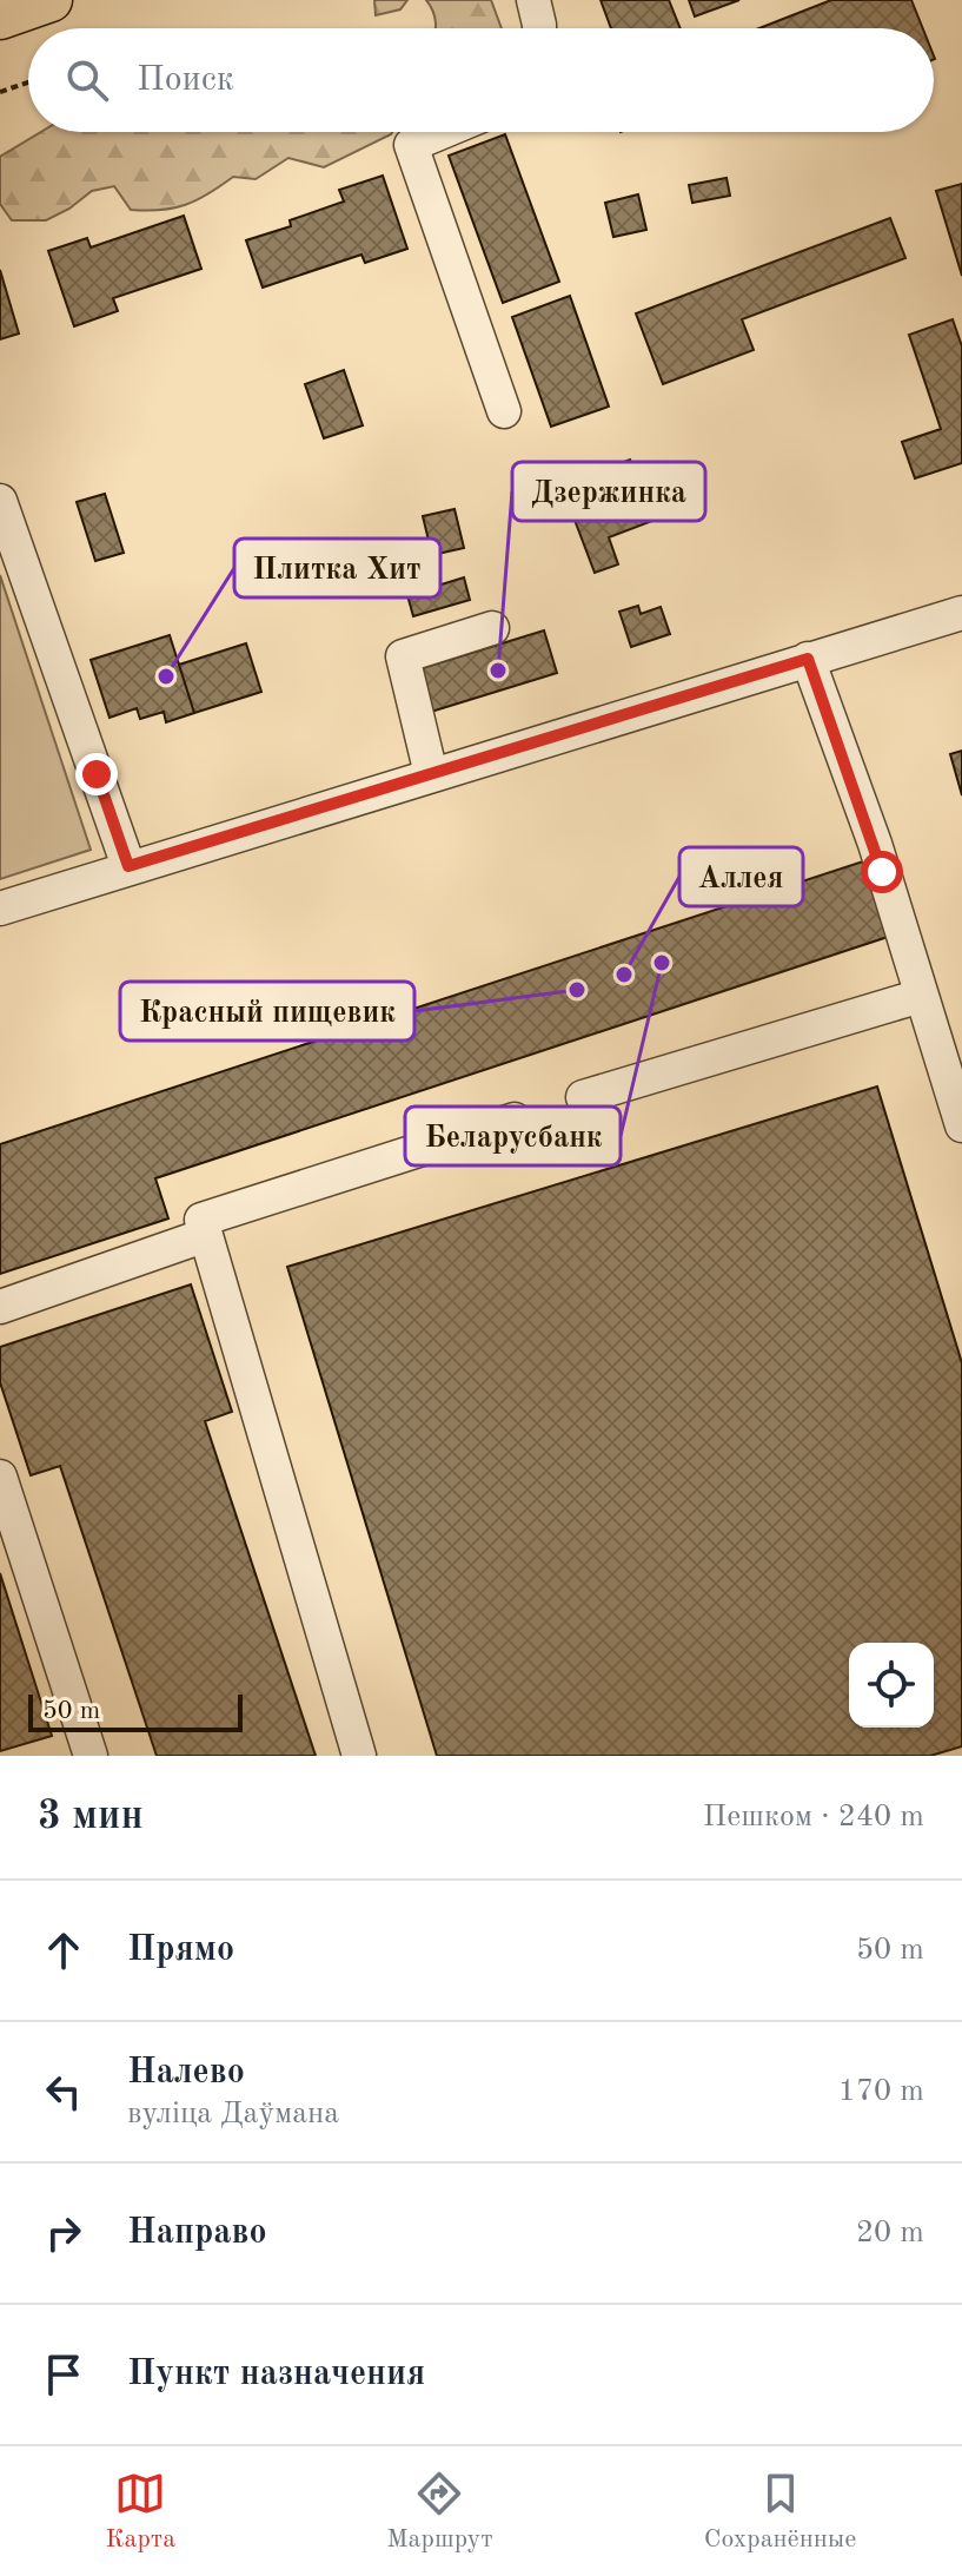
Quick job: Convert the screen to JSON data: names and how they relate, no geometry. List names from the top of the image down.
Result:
{
  "places": [
    "Дзержинка",
    "Плитка Хит",
    "Беларусбанк",
    "Аллея",
    "Красный пищевик"
  ],
  "scale_bar": "50 m",
  "page": {
    "search": "Поиск",
    "scale": "50 m",
    "heading": ["3 мин", "Пешком · 240 m"],
    "list": [
      ["Прямо", "50 m"],
      ["Налево", "вуліца Даўмана", "170 m"],
      ["Направо", "20 m"],
      "Пункт назначения"
    ],
    "nav": ["Карта", "Маршрут", "Сохранённые"]
  }
}
